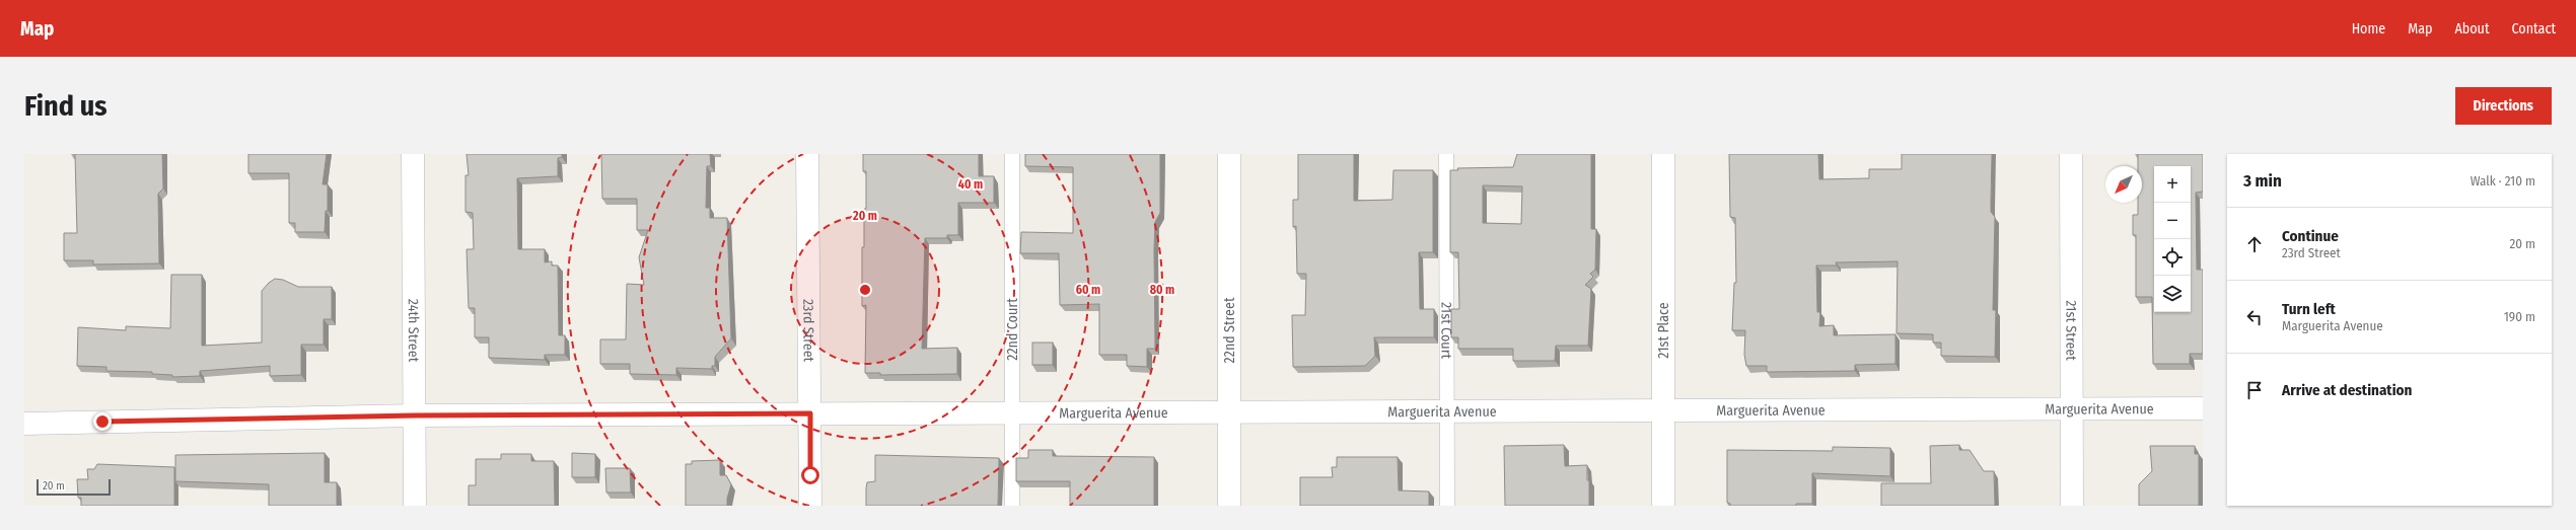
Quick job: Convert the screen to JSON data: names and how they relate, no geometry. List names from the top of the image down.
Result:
{
  "streets": {
    "street": [
      "24th Street",
      "23rd Street",
      "22nd Street",
      "21st Place",
      "21st Street",
      "Marguerita Avenue"
    ],
    "lane": ["22nd Court", "21st Court"]
  },
  "crossings": [
    ["24th Street", "Marguerita Avenue"],
    ["23rd Street", "Marguerita Avenue"],
    ["22nd Court", "Marguerita Avenue"],
    ["22nd Street", "Marguerita Avenue"],
    ["21st Court", "Marguerita Avenue"],
    ["21st Place", "Marguerita Avenue"],
    ["21st Street", "Marguerita Avenue"]
  ],
  "scale_bar": "20 m",
  "north": "bottom left",
  "page": {
    "header": "Map",
    "nav": [
      "Home",
      "Map",
      "About",
      "Contact"
    ],
    "buttons": "Directions",
    "title": "Find us",
    "heading": ["3 min", "Walk · 210 m"],
    "map_buttons": ["+", "−"],
    "list": [
      ["Continue", "23rd Street", "20 m"],
      ["Turn left", "Marguerita Avenue", "190 m"],
      "Arrive at destination"
    ],
    "scale": "20 m"
  },
  "rings": [
    "40 m",
    "20 m",
    "60 m",
    "80 m"
  ]
}
